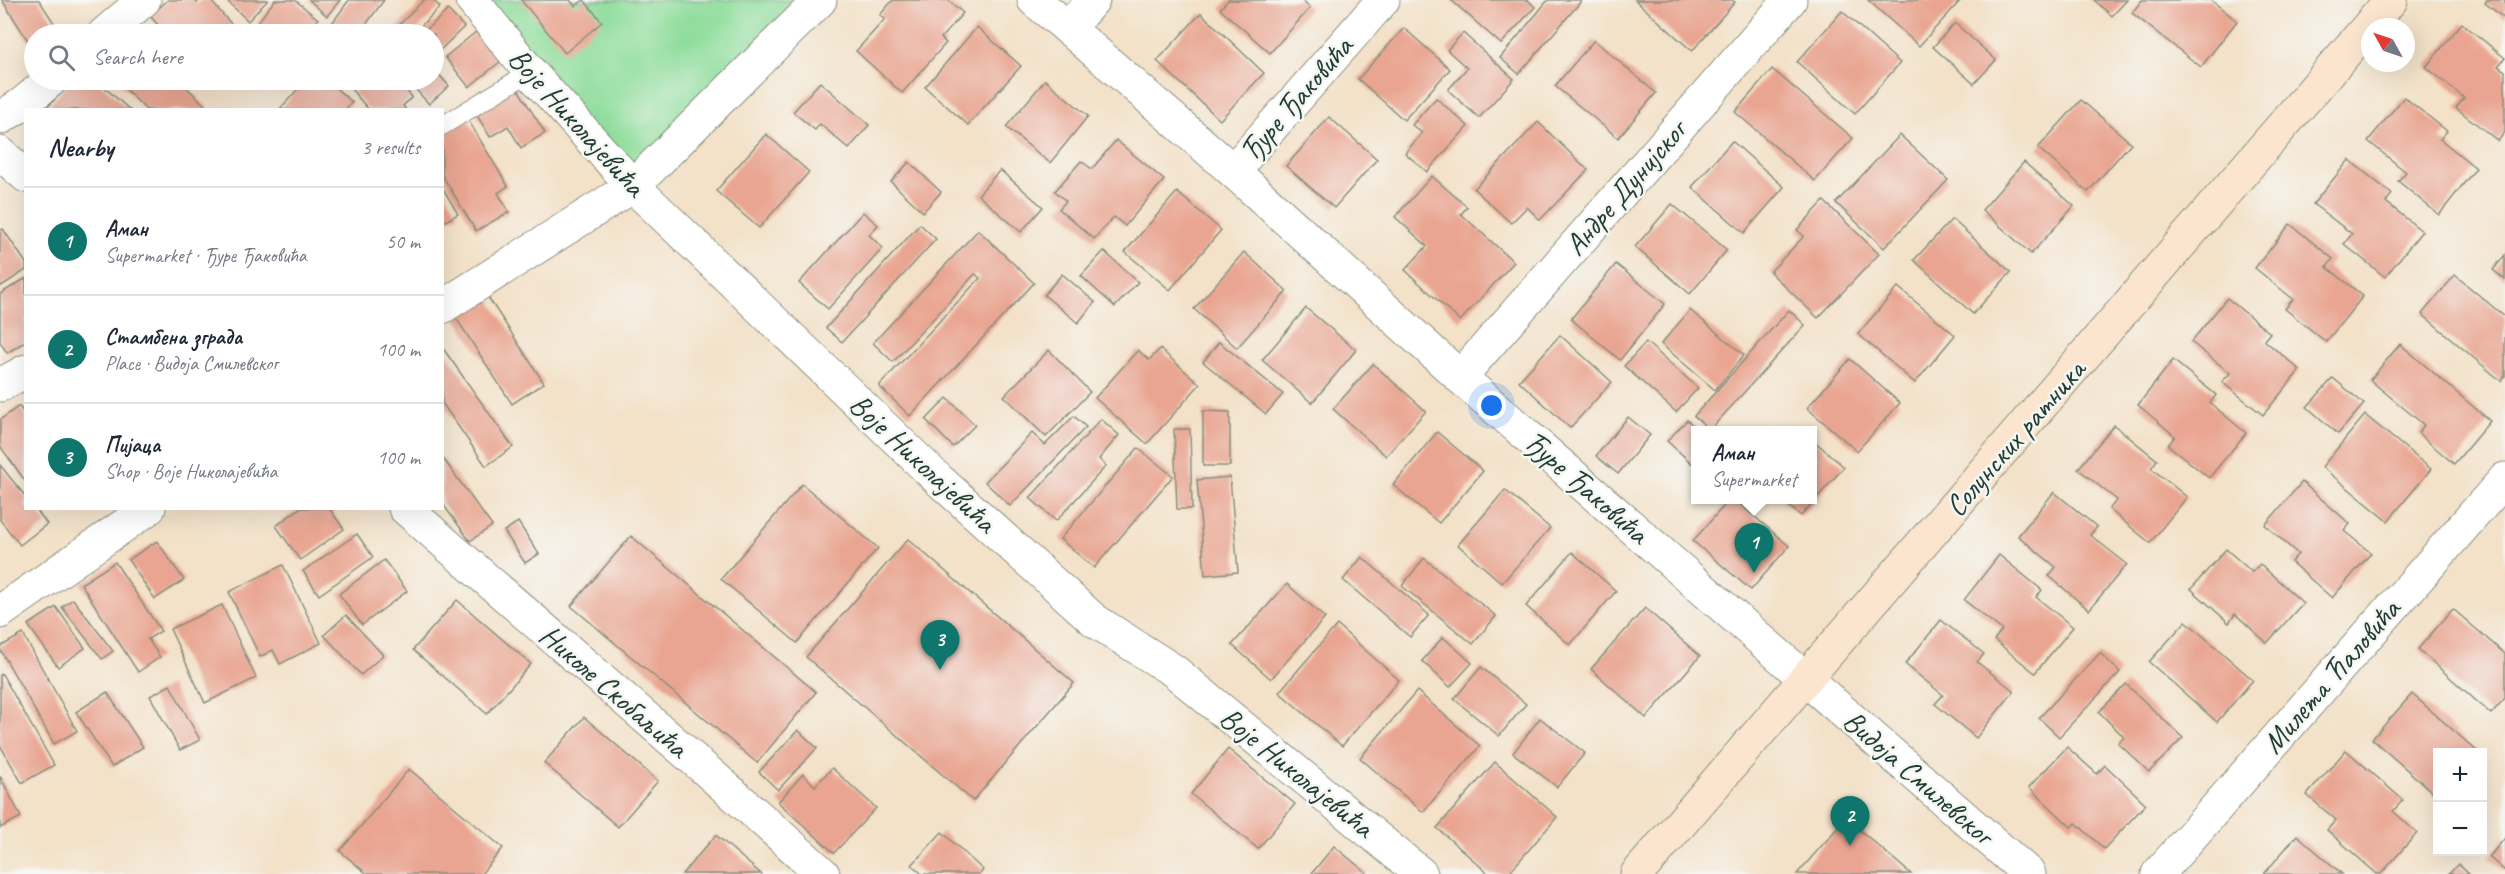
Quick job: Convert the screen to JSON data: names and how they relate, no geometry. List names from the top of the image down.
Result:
{
  "streets": {
    "main road": ["Солунских ратника"],
    "street": [
      "Ђуре Ђаковића",
      "Воје Николајевића",
      "Андре Дунијског",
      "Милета Ћаловића",
      "Николе Скобаљића",
      "Видоја Смилевског"
    ]
  },
  "crossings": [
    ["Ђуре Ђаковића", "Андре Дунијског"],
    ["Ђуре Ђаковића", "Солунских ратника"],
    ["Ђуре Ђаковића", "Видоја Смилевског"],
    ["Солунских ратника", "Видоја Смилевског"]
  ],
  "north": "top left",
  "page": {
    "search": "Search here",
    "heading": ["Nearby", "3 results"],
    "list": [
      {
        "mark": "1",
        "name": "Аман",
        "note": "Supermarket · Ђуре Ђаковића",
        "value": "50 m"
      },
      {
        "mark": "2",
        "name": "Стамбена зграда",
        "note": "Place · Видоја Смилевског",
        "value": "100 m"
      },
      {
        "mark": "3",
        "name": "Пијаца",
        "note": "Shop · Воје Николајевића",
        "value": "100 m"
      }
    ],
    "popup": ["Аман", "Supermarket"],
    "pins": ["1", "3", "2"],
    "map_buttons": ["+", "−"]
  }
}
